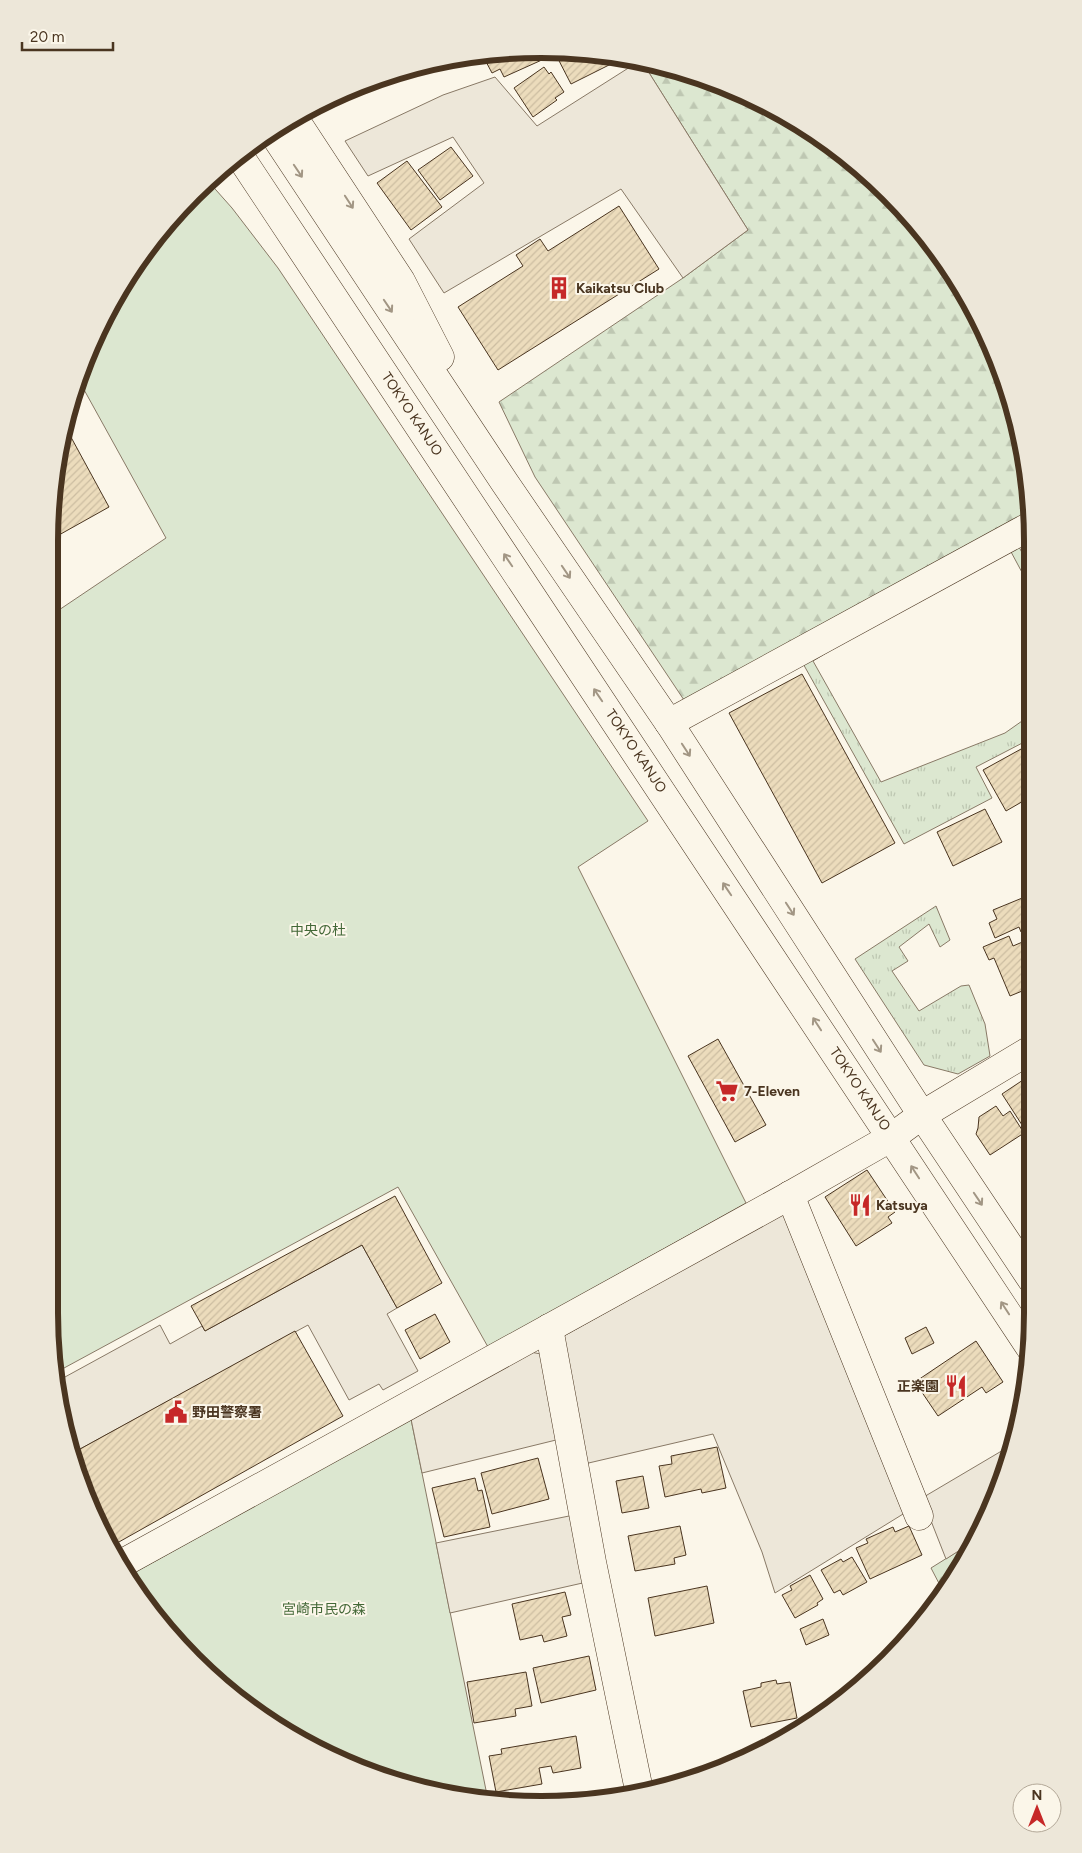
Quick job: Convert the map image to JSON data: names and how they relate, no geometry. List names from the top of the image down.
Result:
{
  "streets": {
    "main road": ["TOKYO KANJO"]
  },
  "parks": ["中央の杜", "宮崎市民の森"],
  "places": {
    "building": ["Kaikatsu Club"],
    "supermarket": ["7-Eleven"],
    "restaurant": ["Katsuya", "正楽園"],
    "public building": ["野田警察署"]
  },
  "scale_bar": "20 m",
  "north": "top"
}
